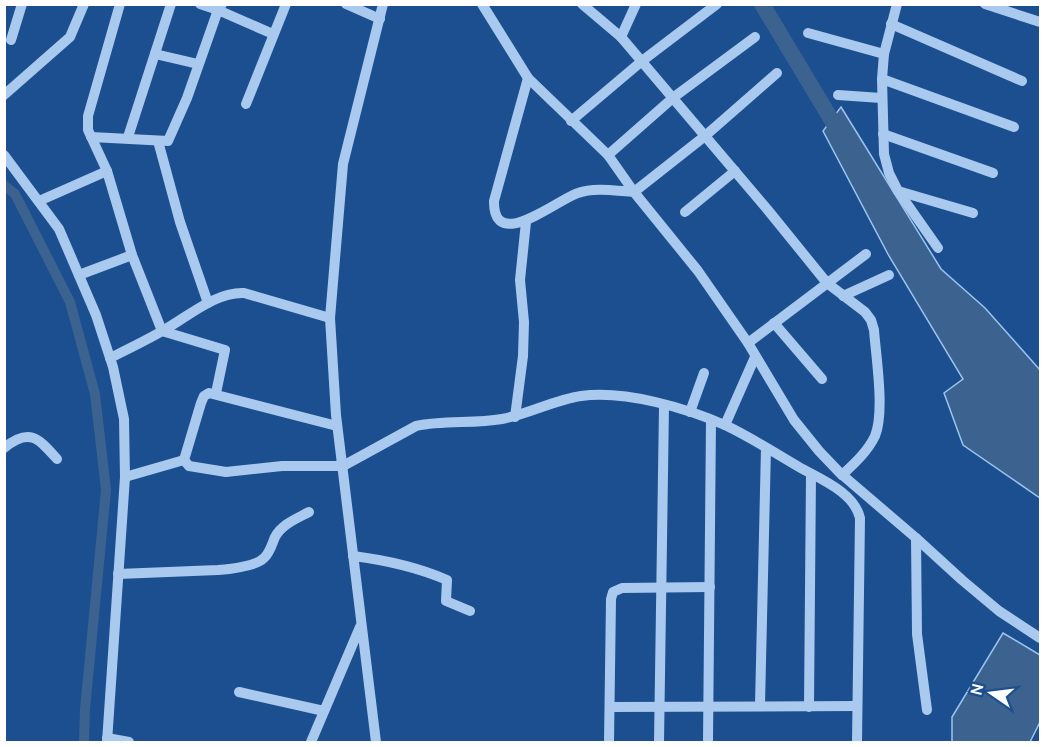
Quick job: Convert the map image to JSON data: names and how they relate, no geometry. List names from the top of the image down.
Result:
{
  "north": "left"
}
